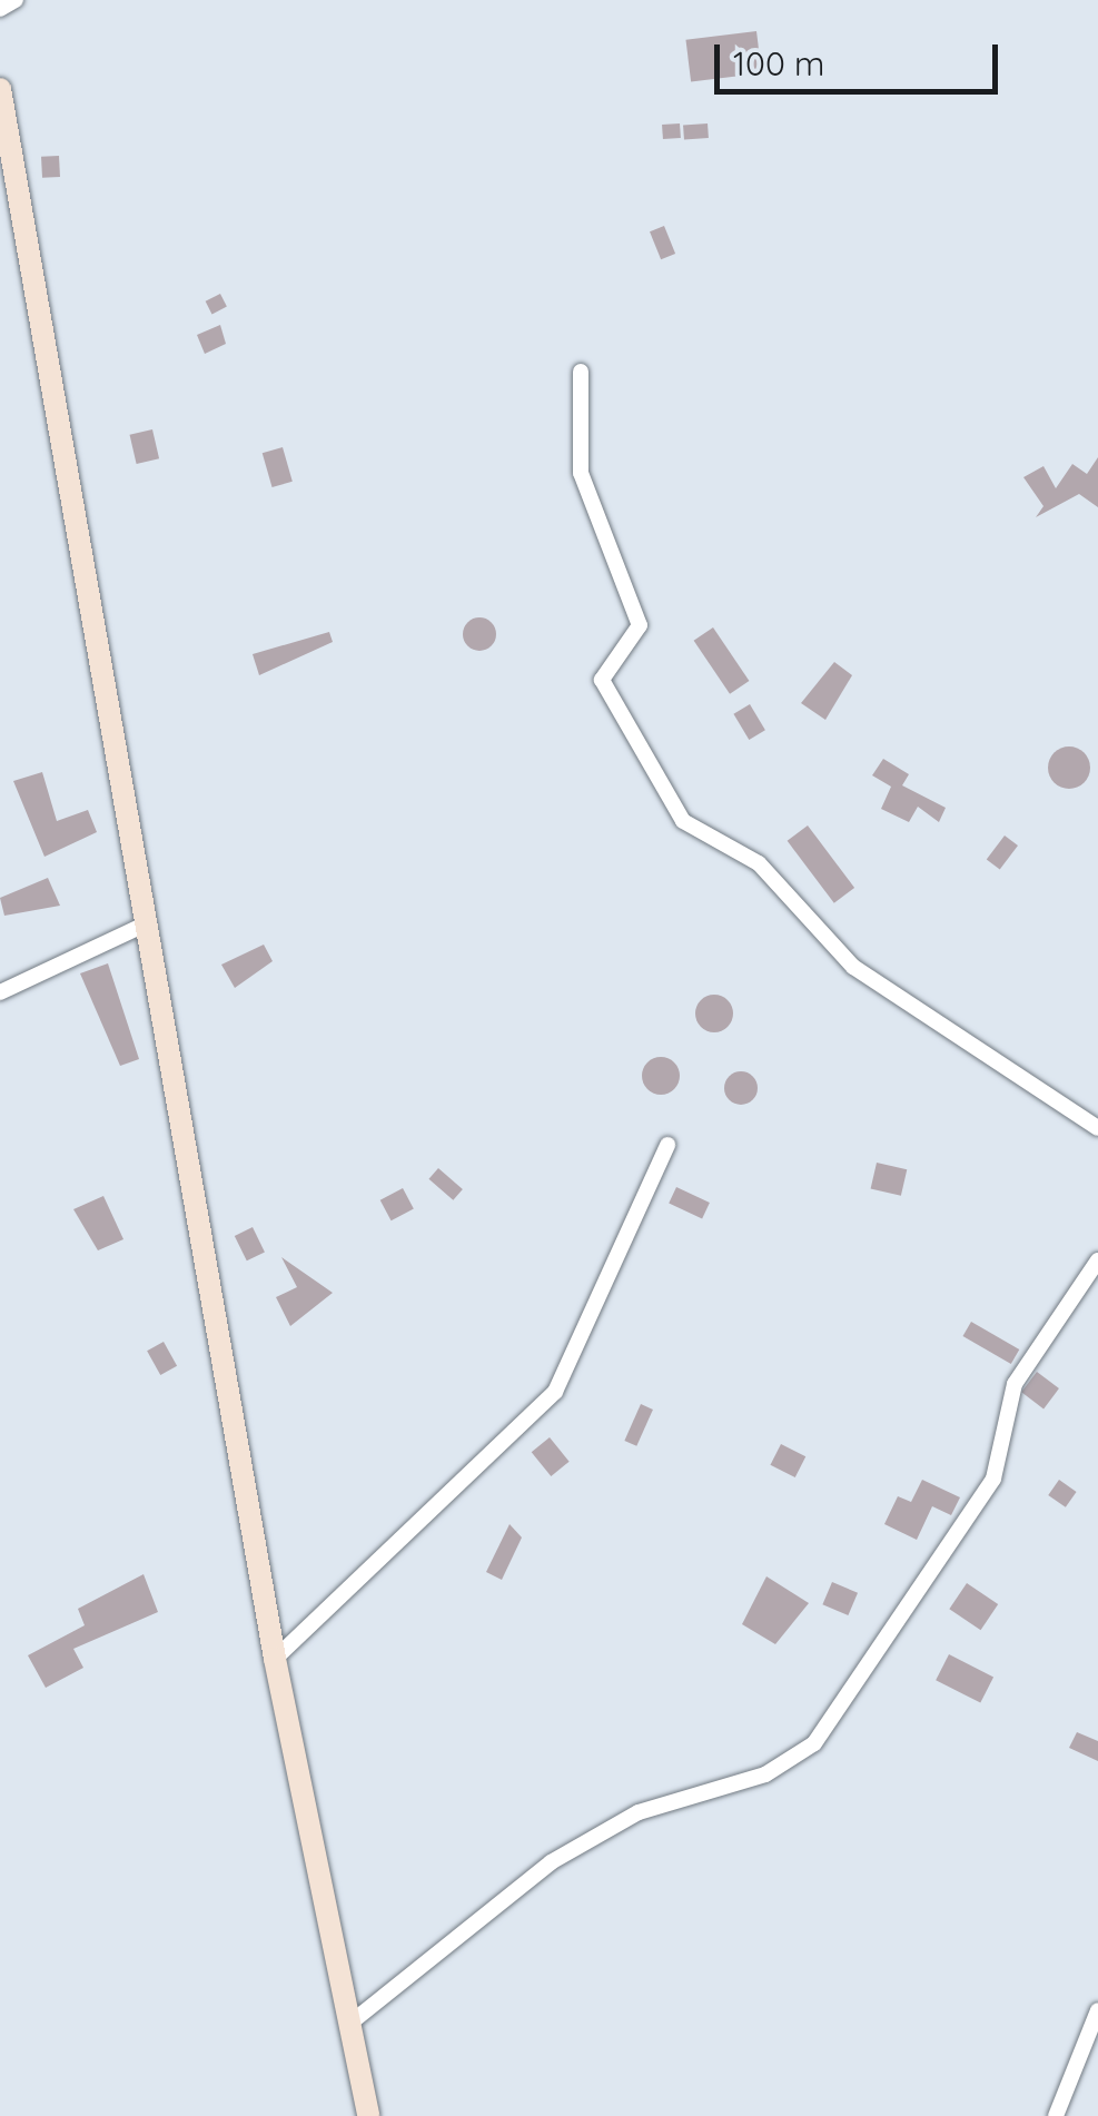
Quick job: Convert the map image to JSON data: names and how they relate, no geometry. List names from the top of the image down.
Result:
{
  "scale_bar": "100 m"
}
